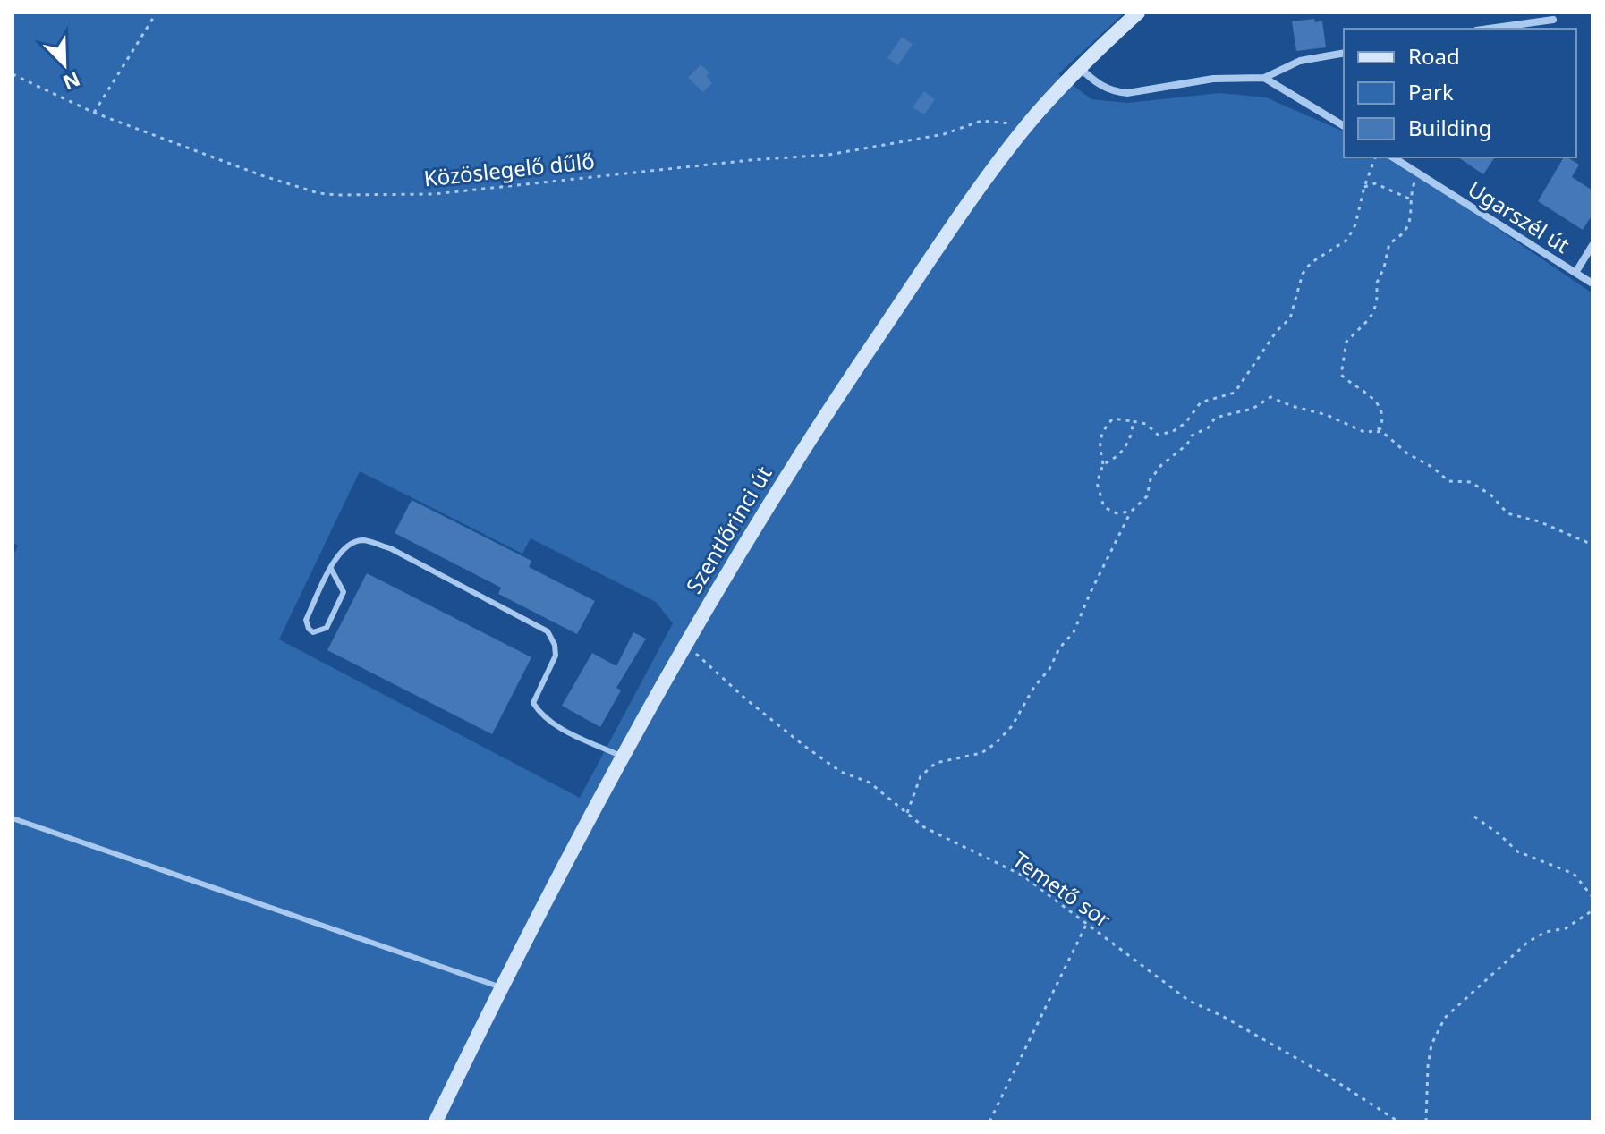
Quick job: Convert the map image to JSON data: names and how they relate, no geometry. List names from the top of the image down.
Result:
{
  "streets": {
    "main road": ["Szentlőrinci út"],
    "street": ["Ugarszél út"],
    "path": ["Közöslegelő dűlő", "Temető sor"]
  },
  "crossings": [
    ["Közöslegelő dűlő", "Szentlőrinci út"],
    ["Szentlőrinci út", "Temető sor"]
  ],
  "legend": ["Road", "Park", "Building"],
  "north": "bottom right"
}
